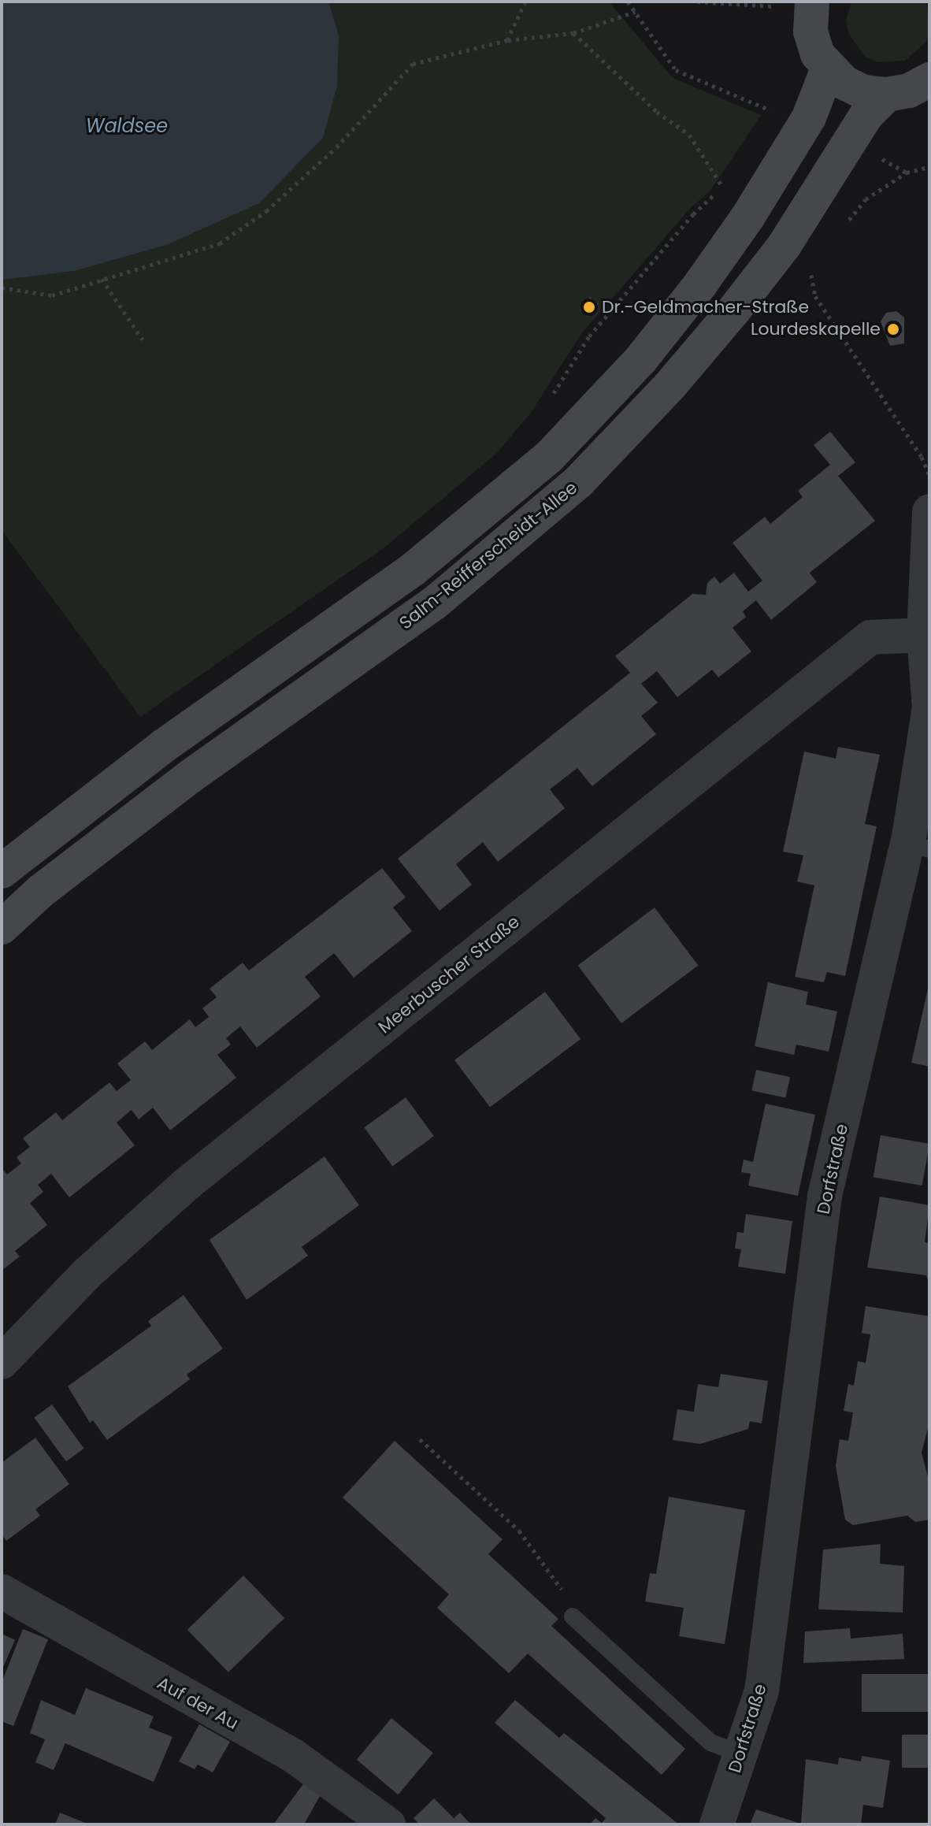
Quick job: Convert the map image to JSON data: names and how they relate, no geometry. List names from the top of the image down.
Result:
{
  "streets": {
    "street": [
      "Salm-Reifferscheidt-Allee",
      "Meerbuscher Straße",
      "Dorfstraße",
      "Auf der Au"
    ]
  },
  "crossings": [
    ["Meerbuscher Straße", "Dorfstraße"]
  ],
  "water": ["Waldsee"],
  "places": ["Dr.-Geldmacher-Straße", "Lourdeskapelle"]
}
